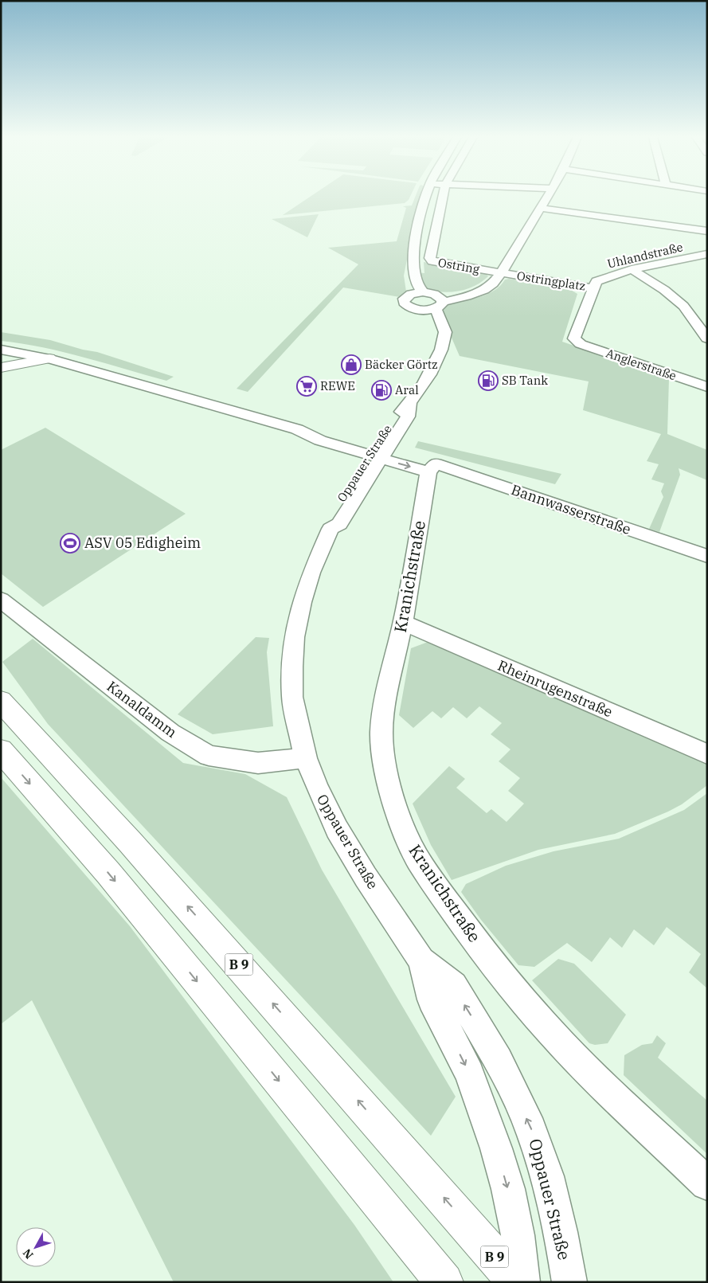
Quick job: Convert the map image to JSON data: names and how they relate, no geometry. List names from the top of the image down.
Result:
{
  "streets": {
    "highway": ["B 9"],
    "street": [
      "Uhlandstraße",
      "Ostring",
      "Ostringplatz",
      "Anglerstraße",
      "Oppauer Straße",
      "Bannwasserstraße",
      "Kranichstraße",
      "Rheinrugenstraße",
      "Kanaldamm"
    ]
  },
  "crossings": [
    ["Uhlandstraße", "Ostringplatz"],
    ["Ostring", "Ostringplatz"],
    ["Ostringplatz", "Anglerstraße"],
    ["Oppauer Straße", "Bannwasserstraße"],
    ["Oppauer Straße", "Kanaldamm"],
    ["Bannwasserstraße", "Kranichstraße"],
    ["Kranichstraße", "Rheinrugenstraße"]
  ],
  "places": {
    "shop": ["Bäcker Görtz"],
    "fuel station": ["SB Tank", "Aral"],
    "supermarket": ["REWE"],
    "sports": ["ASV 05 Edigheim"]
  },
  "north": "bottom left"
}
